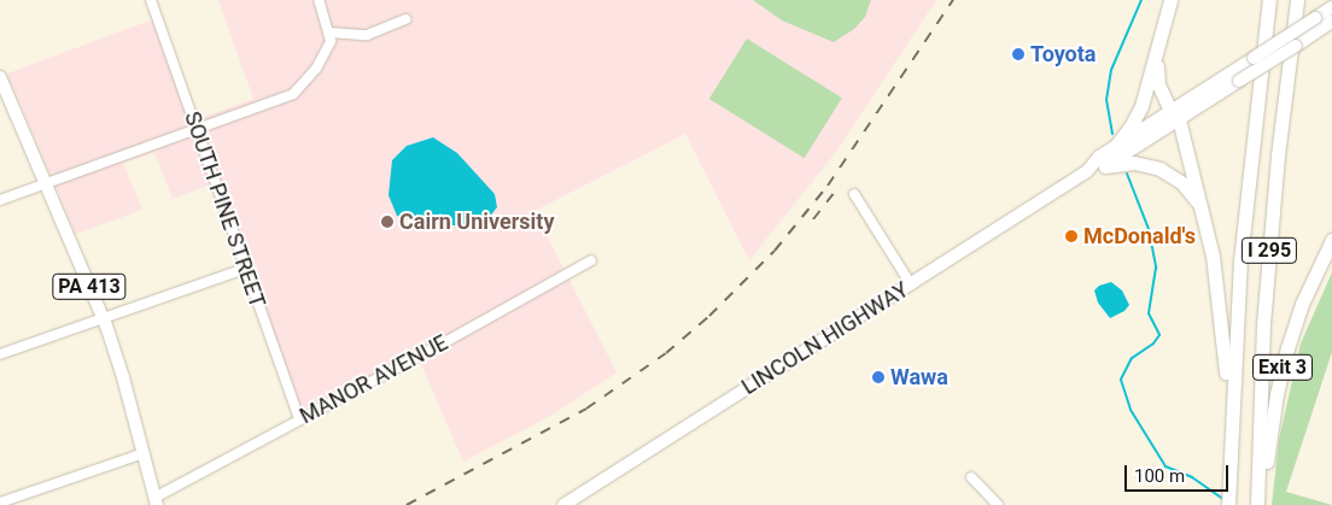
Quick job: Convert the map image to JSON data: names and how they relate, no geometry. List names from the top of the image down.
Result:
{
  "streets": {
    "highway": ["I 295", "Exit 3"],
    "main road": ["PA 413", "LINCOLN HIGHWAY"],
    "street": ["SOUTH PINE STREET", "MANOR AVENUE"]
  },
  "crossings": [
    ["SOUTH PINE STREET", "MANOR AVENUE"],
    ["I 295", "Exit 3"],
    ["PA 413", "MANOR AVENUE"]
  ],
  "places": [
    "Toyota",
    "Cairn University",
    "McDonald's",
    "Wawa"
  ],
  "scale_bar": "100 m"
}
